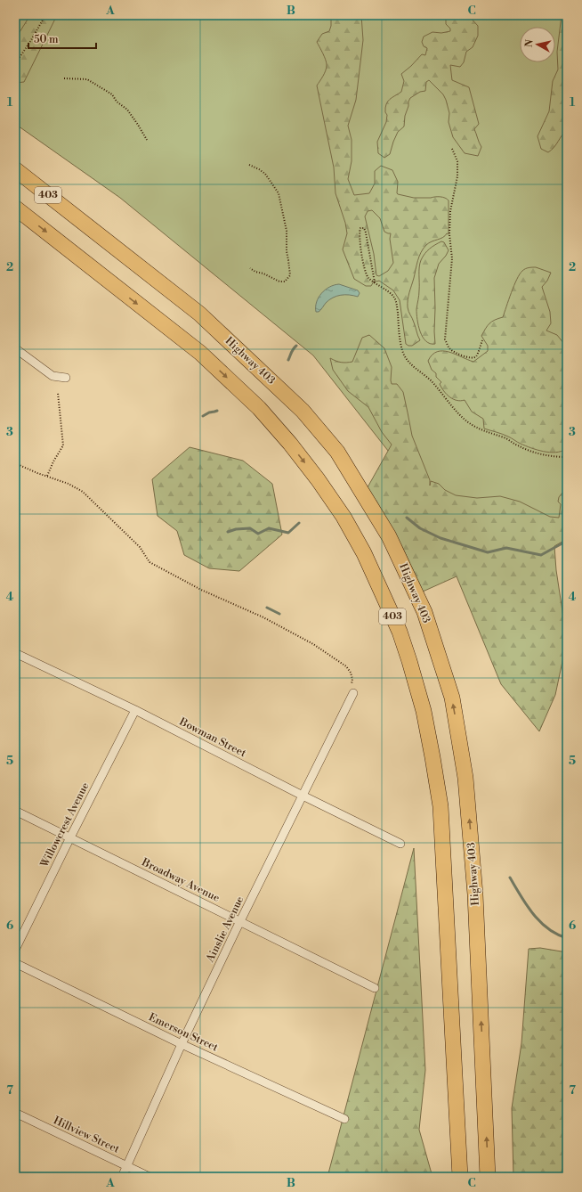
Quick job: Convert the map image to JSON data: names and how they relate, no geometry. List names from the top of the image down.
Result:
{
  "streets": {
    "highway": ["403", "Highway 403"],
    "street": [
      "Bowman Street",
      "Willowcrest Avenue",
      "Broadway Avenue",
      "Ainslie Avenue",
      "Emerson Street",
      "Hillview Street"
    ]
  },
  "crossings": [
    ["Bowman Street", "Willowcrest Avenue"],
    ["Bowman Street", "Ainslie Avenue"],
    ["Willowcrest Avenue", "Broadway Avenue"],
    ["Broadway Avenue", "Ainslie Avenue"],
    ["Ainslie Avenue", "Emerson Street"],
    ["Ainslie Avenue", "Hillview Street"]
  ],
  "scale_bar": "50 m",
  "north": "left",
  "grid": {
    "columns": ["A", "B", "C"],
    "rows": [
      "1",
      "2",
      "3",
      "4",
      "5",
      "6",
      "7"
    ]
  }
}
